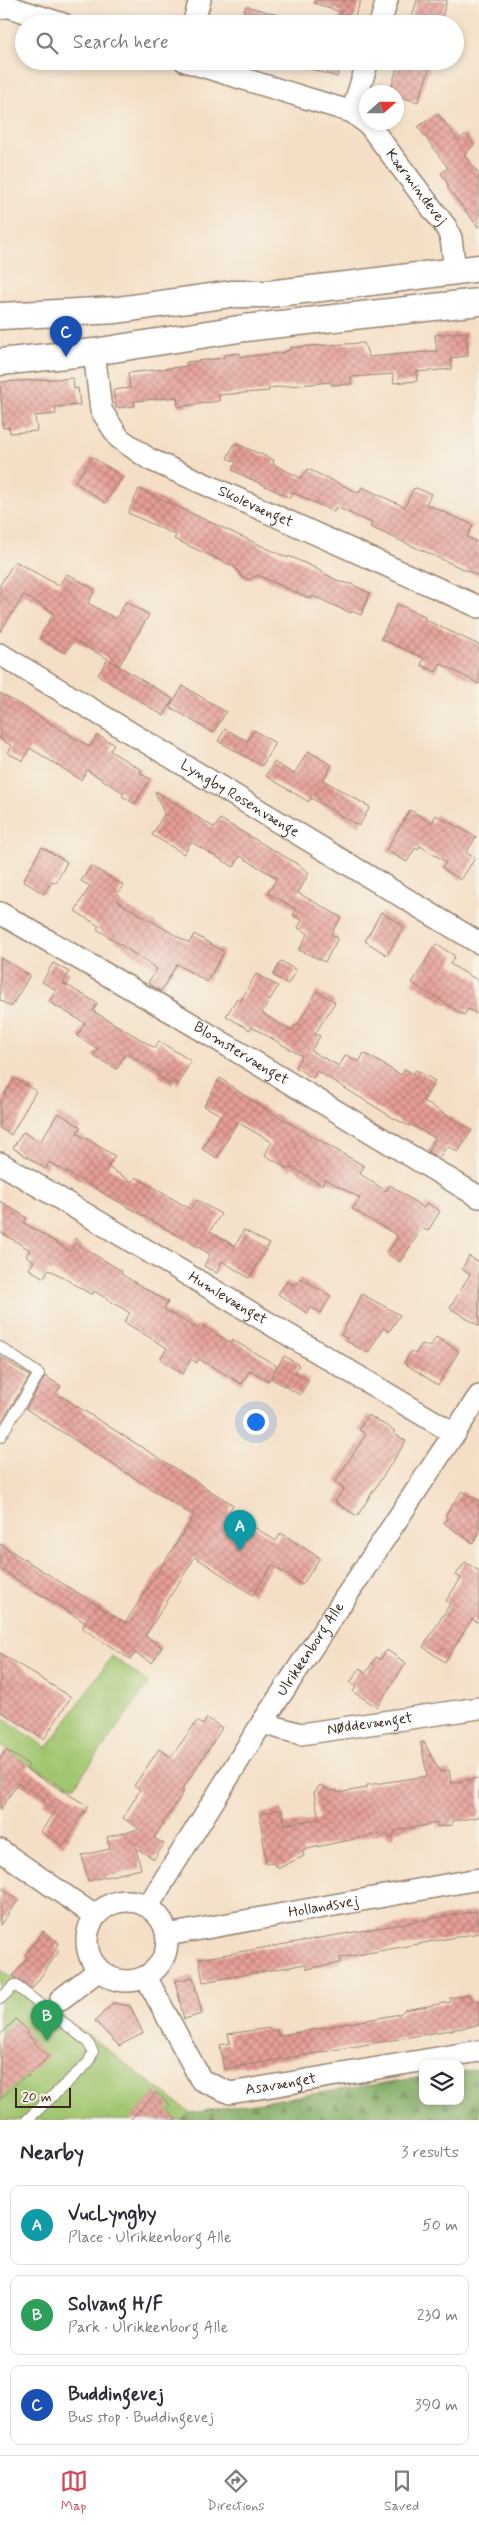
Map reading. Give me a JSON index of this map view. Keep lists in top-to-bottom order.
{
  "streets": {
    "street": [
      "Kærmindevej",
      "Skolevænget",
      "Lyngby Rosenvænge",
      "Blomstervænget",
      "Humlevænget",
      "Ulrikkenborg Alle",
      "Nøddevænget",
      "Hollandsvej",
      "Asavænget"
    ]
  },
  "crossings": [
    ["Humlevænget", "Ulrikkenborg Alle"],
    ["Ulrikkenborg Alle", "Nøddevænget"],
    ["Ulrikkenborg Alle", "Hollandsvej"],
    ["Ulrikkenborg Alle", "Asavænget"],
    ["Hollandsvej", "Asavænget"]
  ],
  "scale_bar": "20 m",
  "north": "right",
  "page": {
    "search": "Search here",
    "pins": ["C", "A", "B"],
    "scale": "20 m",
    "heading": ["Nearby", "3 results"],
    "list": [
      {
        "mark": "A",
        "name": "VucLyngby",
        "note": "Place · Ulrikkenborg Alle",
        "value": "50 m"
      },
      {
        "mark": "B",
        "name": "Solvang H/F",
        "note": "Park · Ulrikkenborg Alle",
        "value": "230 m"
      },
      {
        "mark": "C",
        "name": "Buddingevej",
        "note": "Bus stop · Buddingevej",
        "value": "390 m"
      }
    ],
    "nav": ["Map", "Directions", "Saved"]
  }
}
